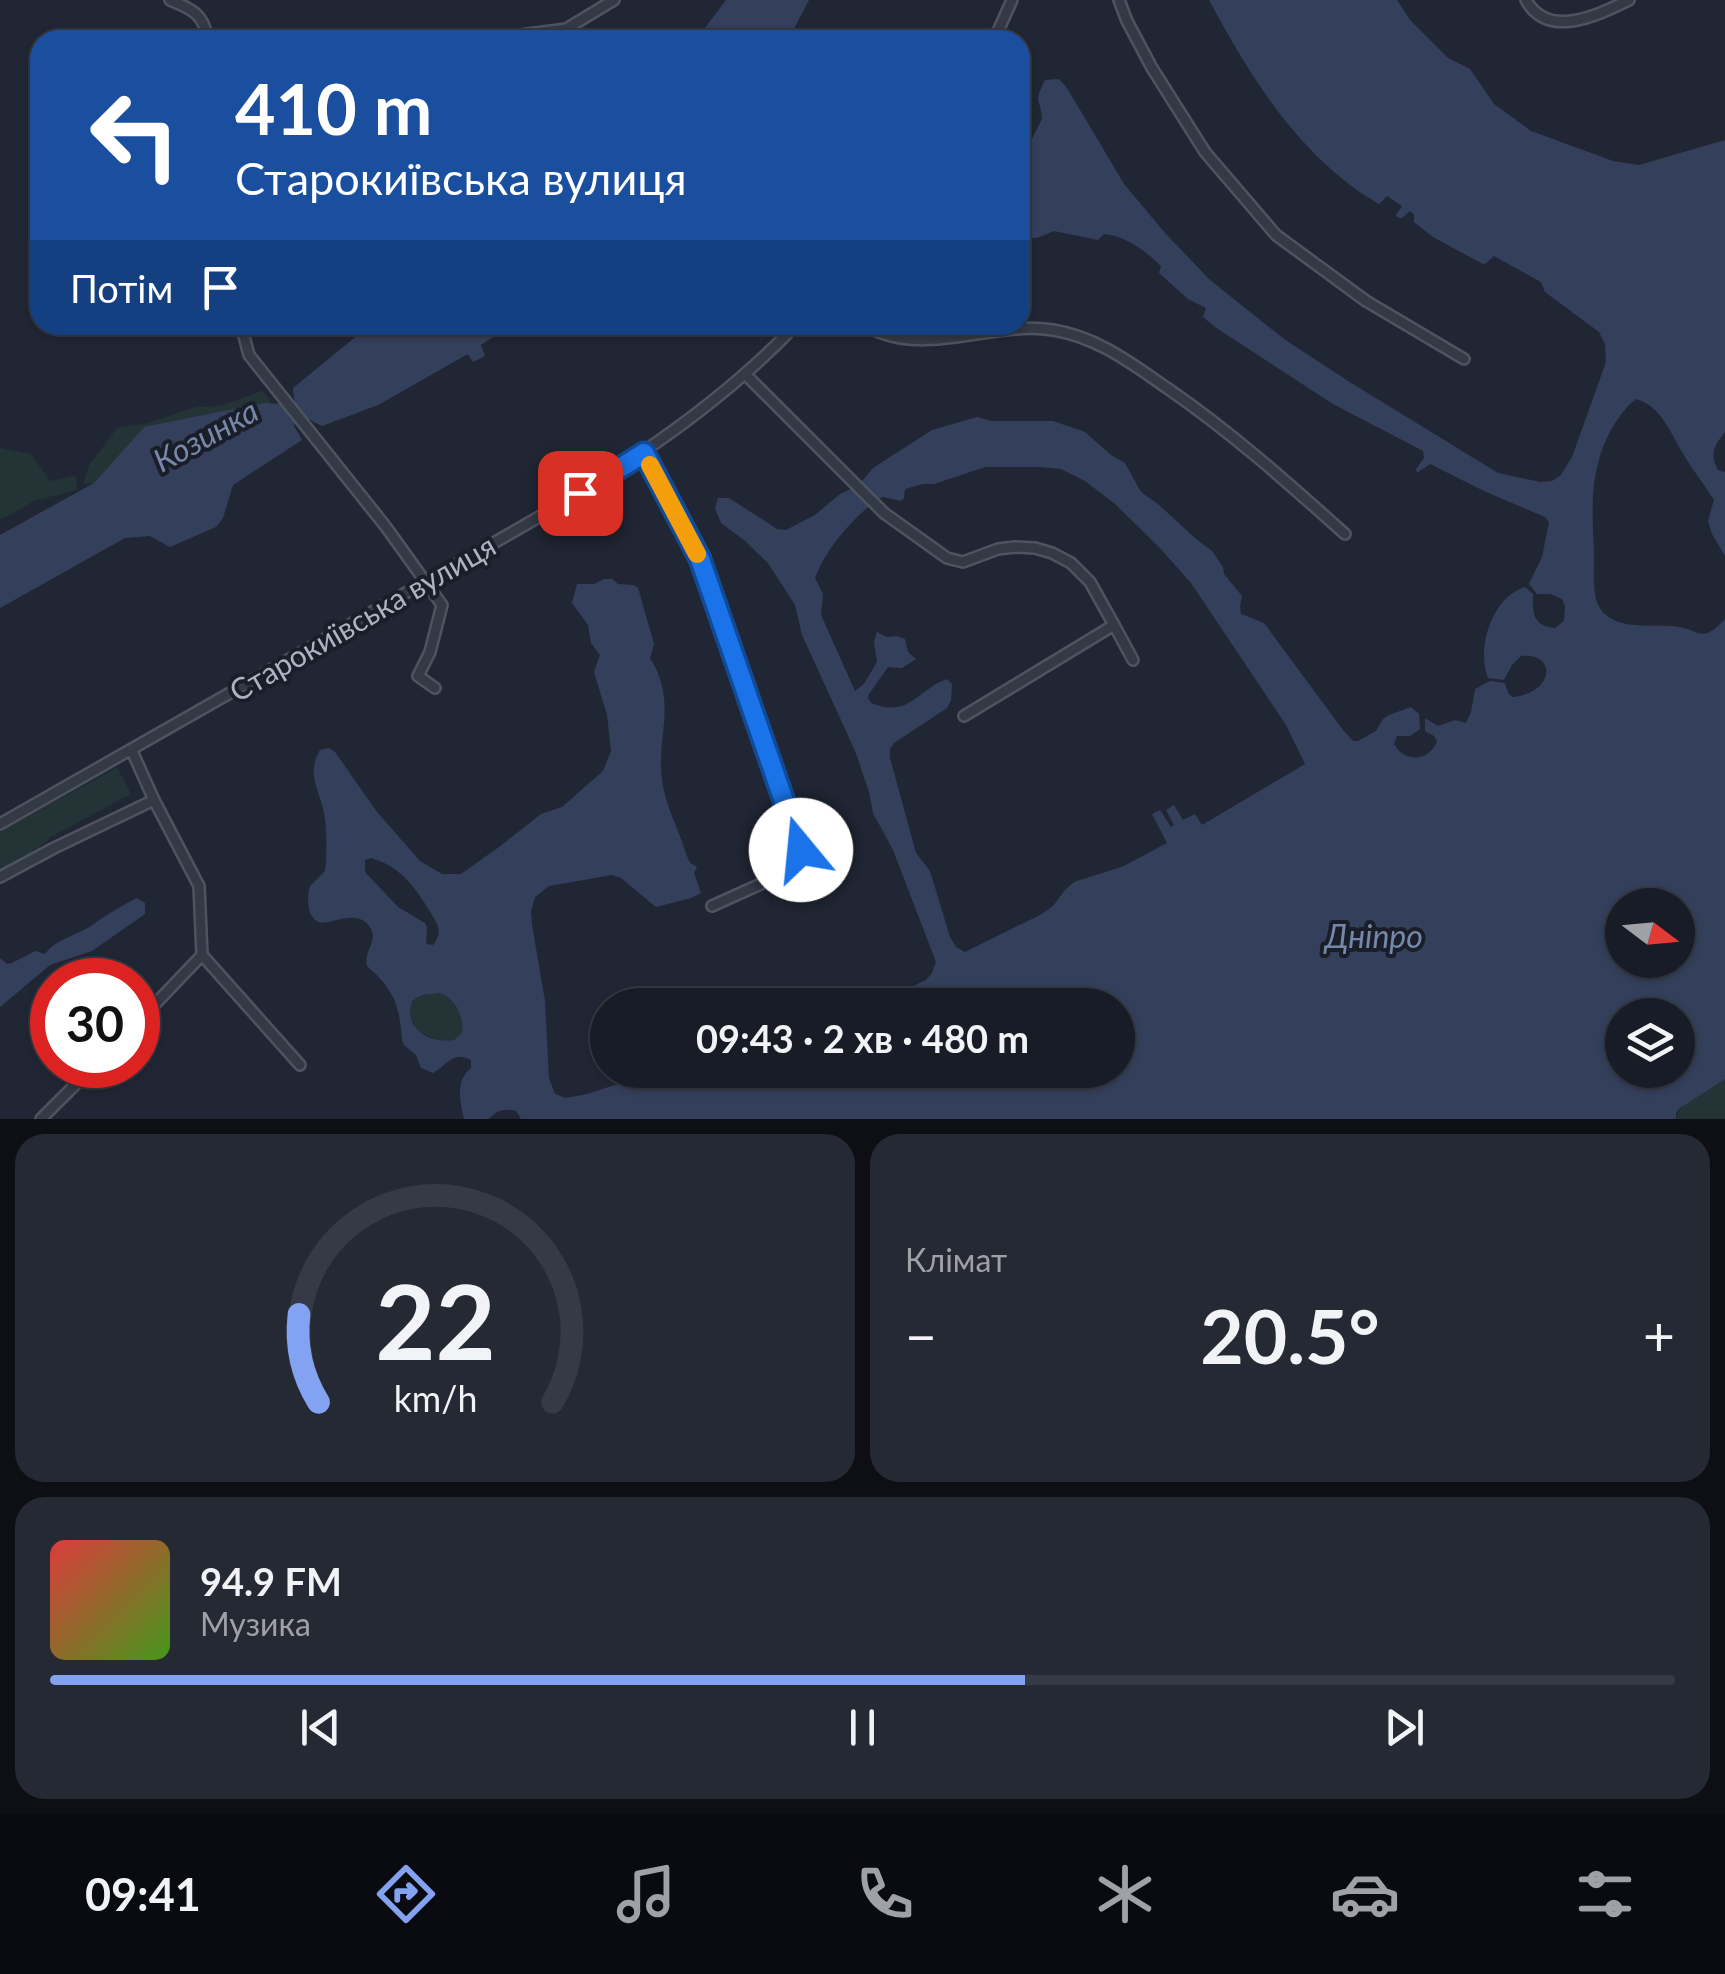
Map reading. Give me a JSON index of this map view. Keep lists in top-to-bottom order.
{
  "streets": {
    "street": ["Старокиївська вулиця"]
  },
  "water": ["Козинка", "Дніпро"],
  "north": "right",
  "page": {
    "turn": ["410 m", "Старокиївська вулиця"],
    "then": "Потім",
    "limit": "30",
    "trip": "09:43 · 2 хв · 480 m",
    "tile": "Клімат",
    "heat": ["−", "20.5°", "+"],
    "song": ["94.9 FM", "Музика"],
    "tabs": "09:41",
    "gauge": ["22", "km/h"]
  }
}
